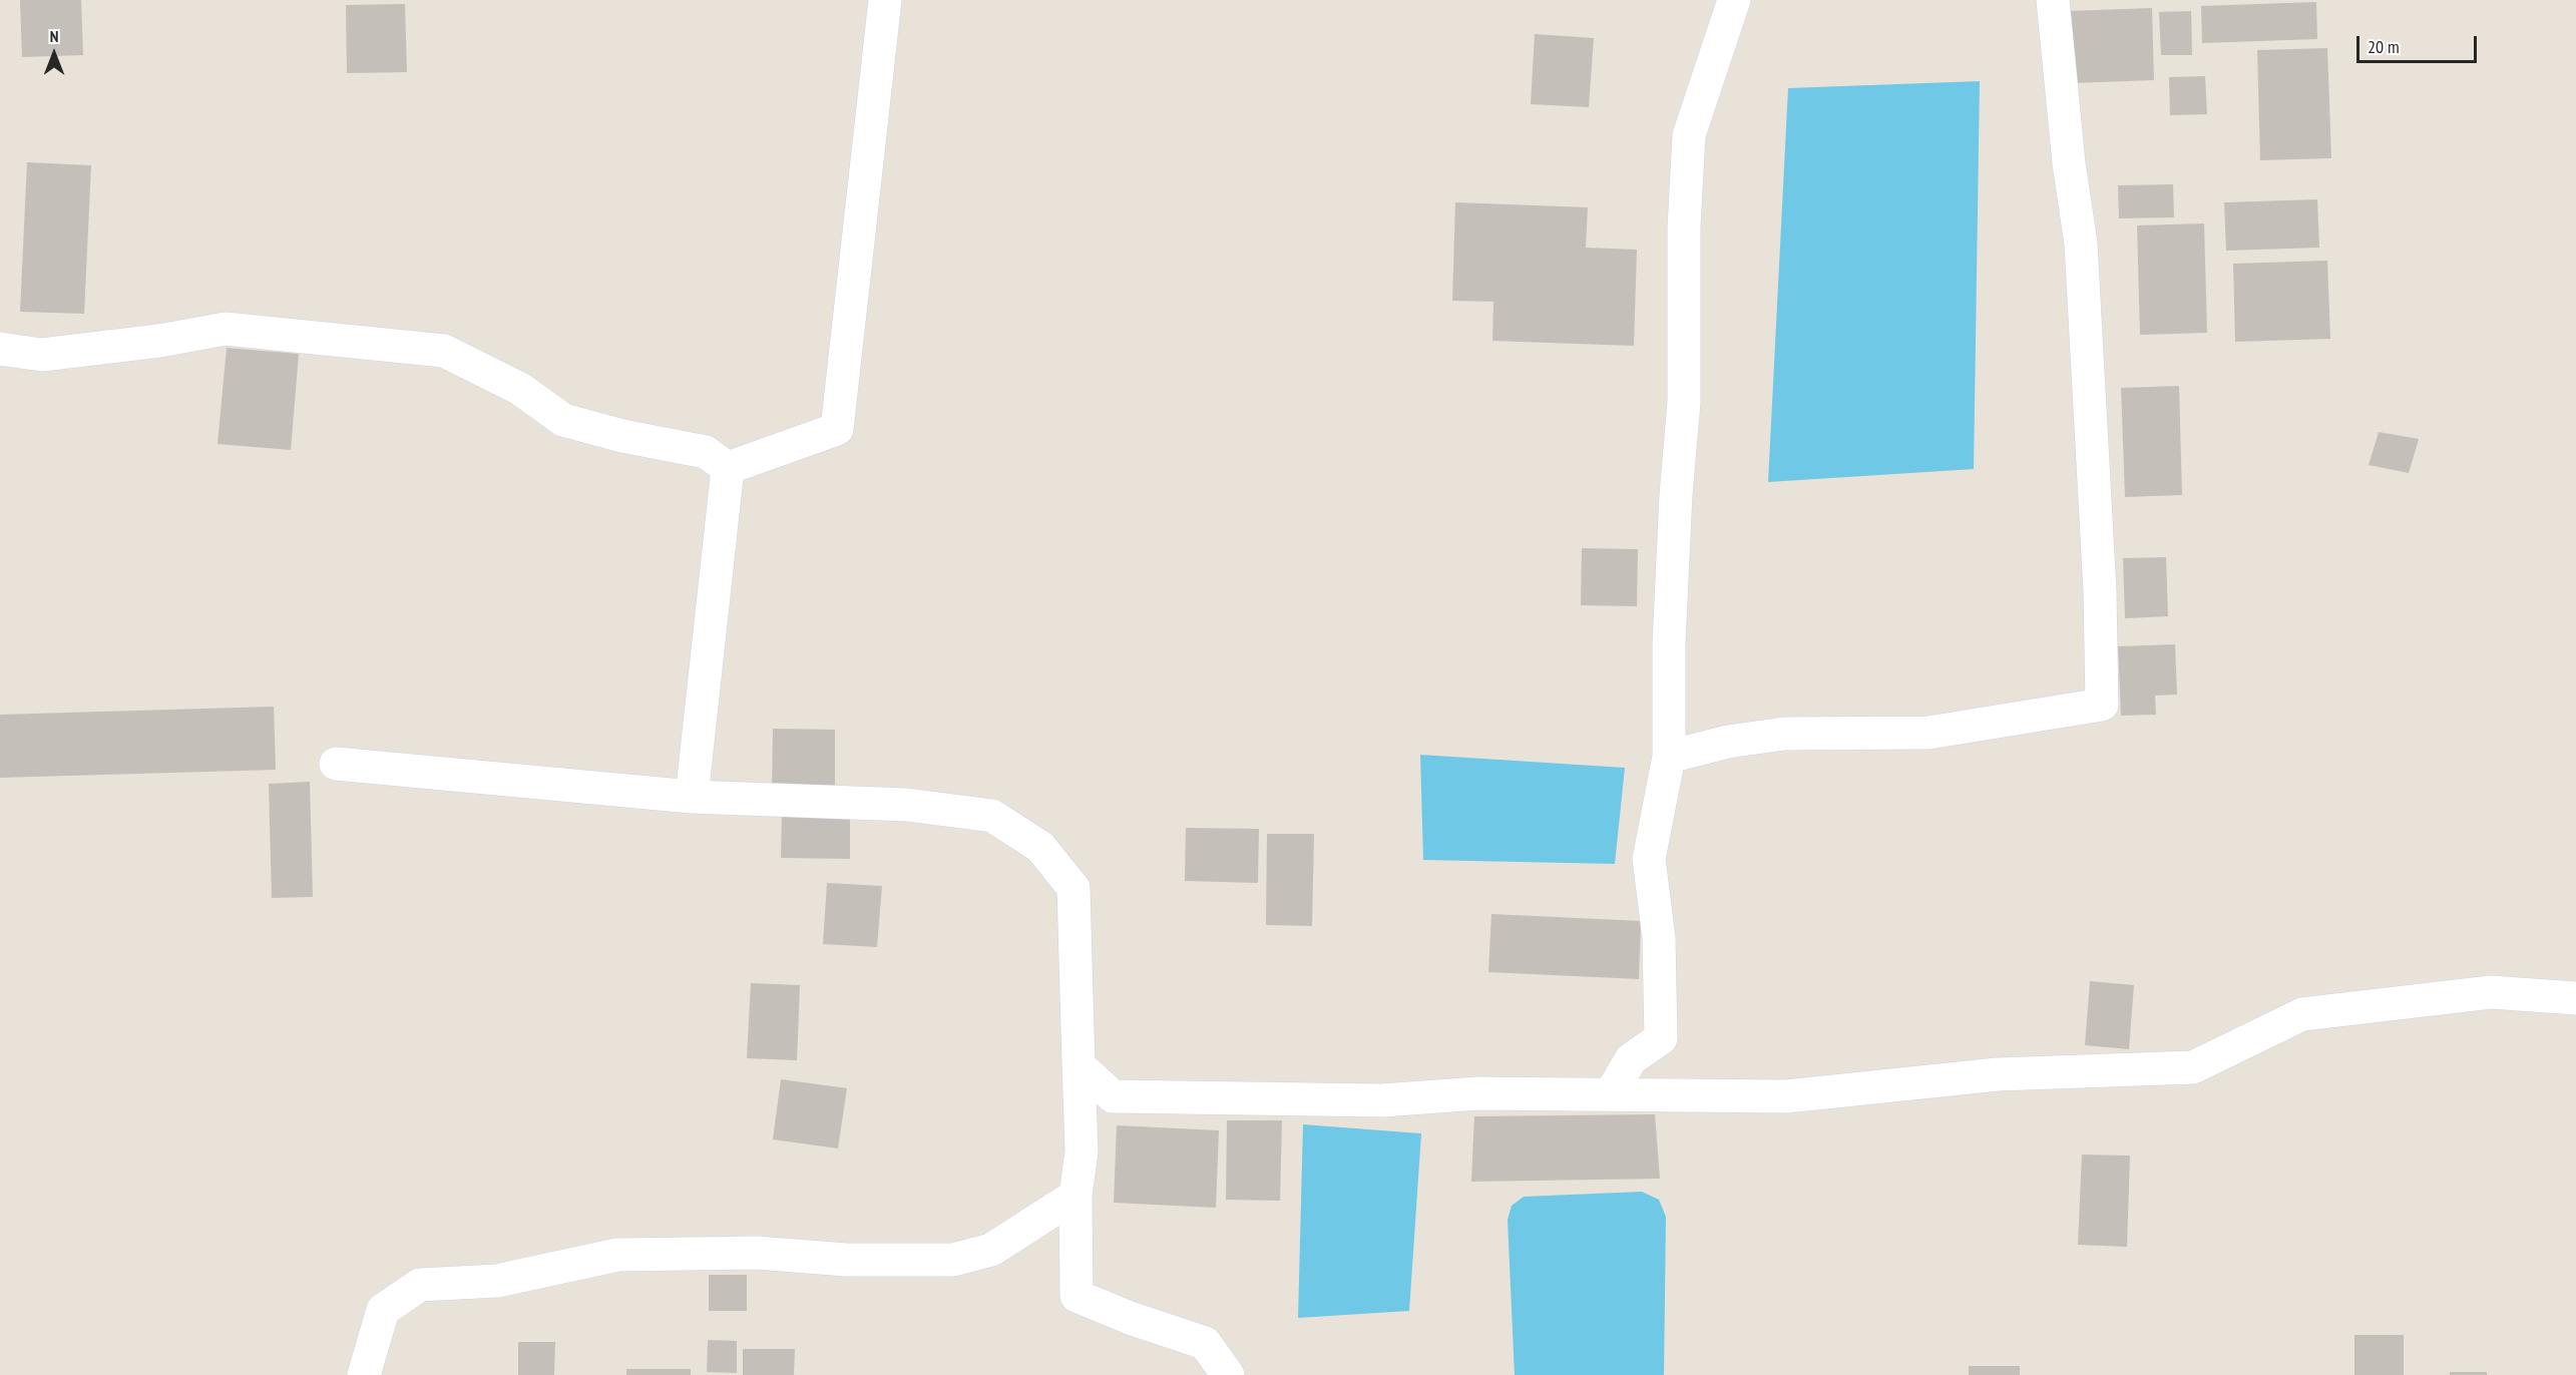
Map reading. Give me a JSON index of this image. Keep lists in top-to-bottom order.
{
  "scale_bar": "20 m",
  "north": "top"
}
